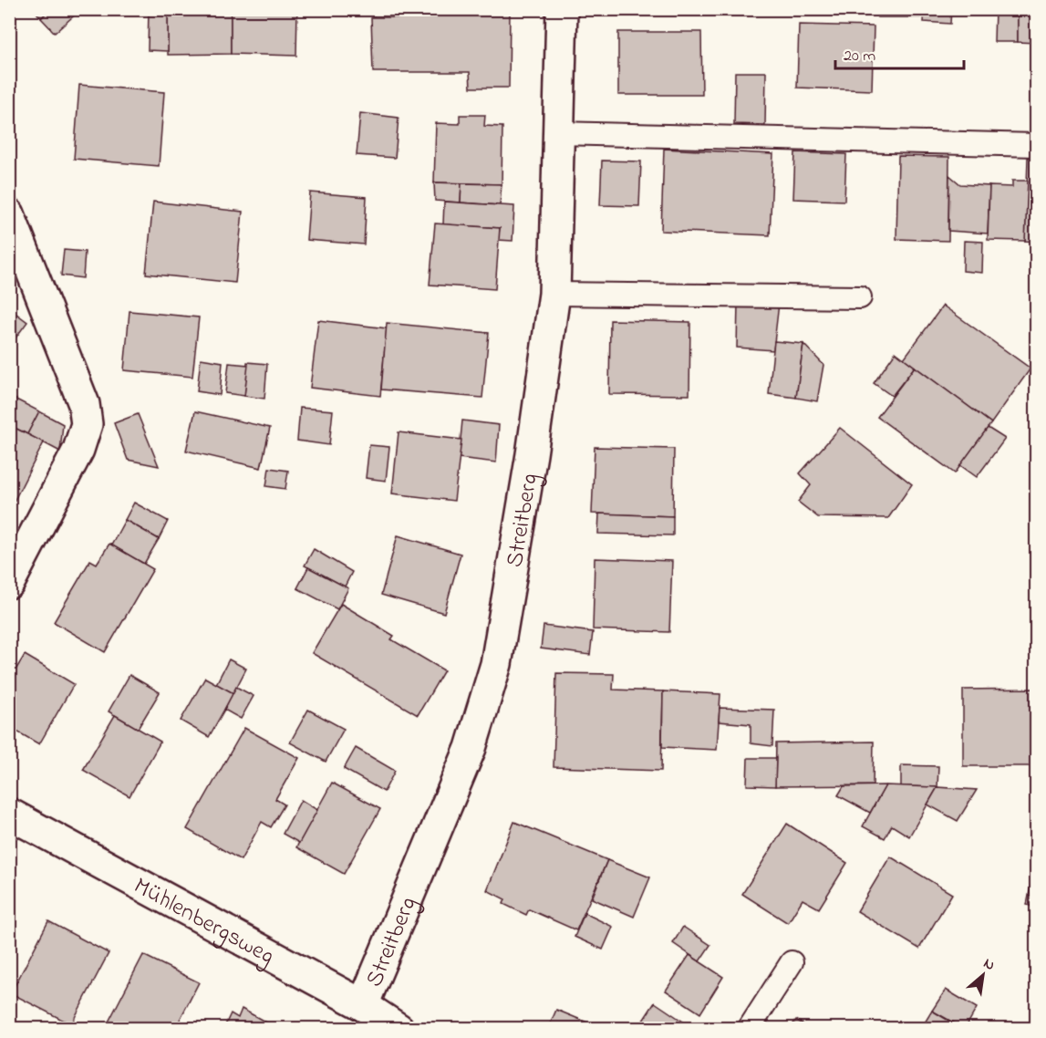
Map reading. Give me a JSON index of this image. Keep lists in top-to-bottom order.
{
  "streets": {
    "street": ["Streitberg", "Mühlenbergsweg"]
  },
  "crossings": [
    ["Streitberg", "Mühlenbergsweg"]
  ],
  "scale_bar": "20 m",
  "north": "top right"
}
